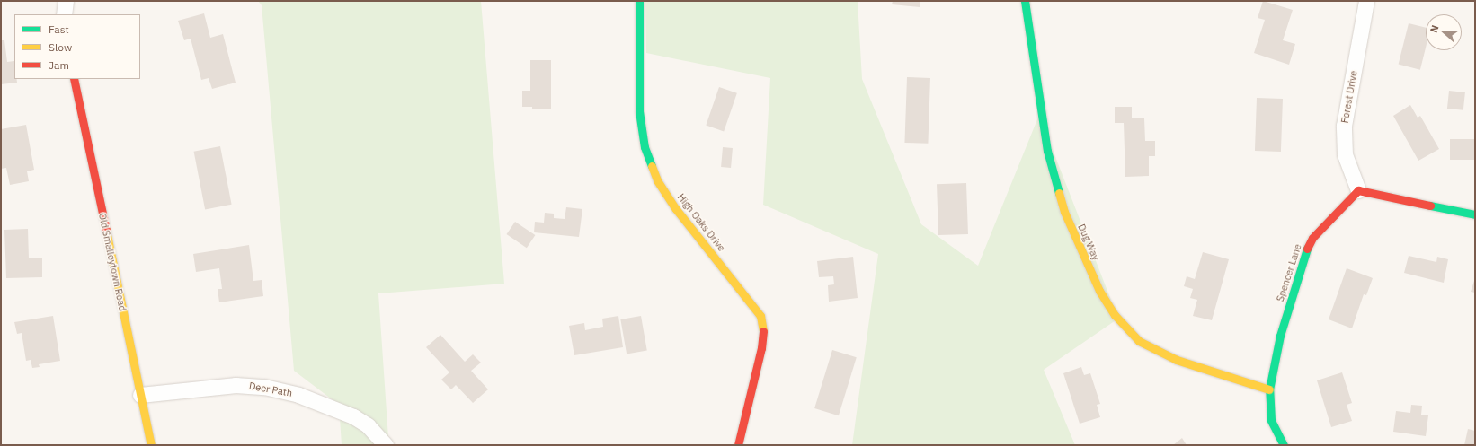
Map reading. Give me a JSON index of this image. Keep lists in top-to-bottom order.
{
  "streets": {
    "street": [
      "Forest Drive",
      "High Oaks Drive",
      "Dug Way",
      "Old Smalleytown Road",
      "Spencer Lane",
      "Deer Path"
    ]
  },
  "crossings": [
    ["Forest Drive", "Spencer Lane"],
    ["Dug Way", "Spencer Lane"],
    ["Old Smalleytown Road", "Deer Path"]
  ],
  "legend": ["Fast", "Slow", "Jam"],
  "north": "left"
}
